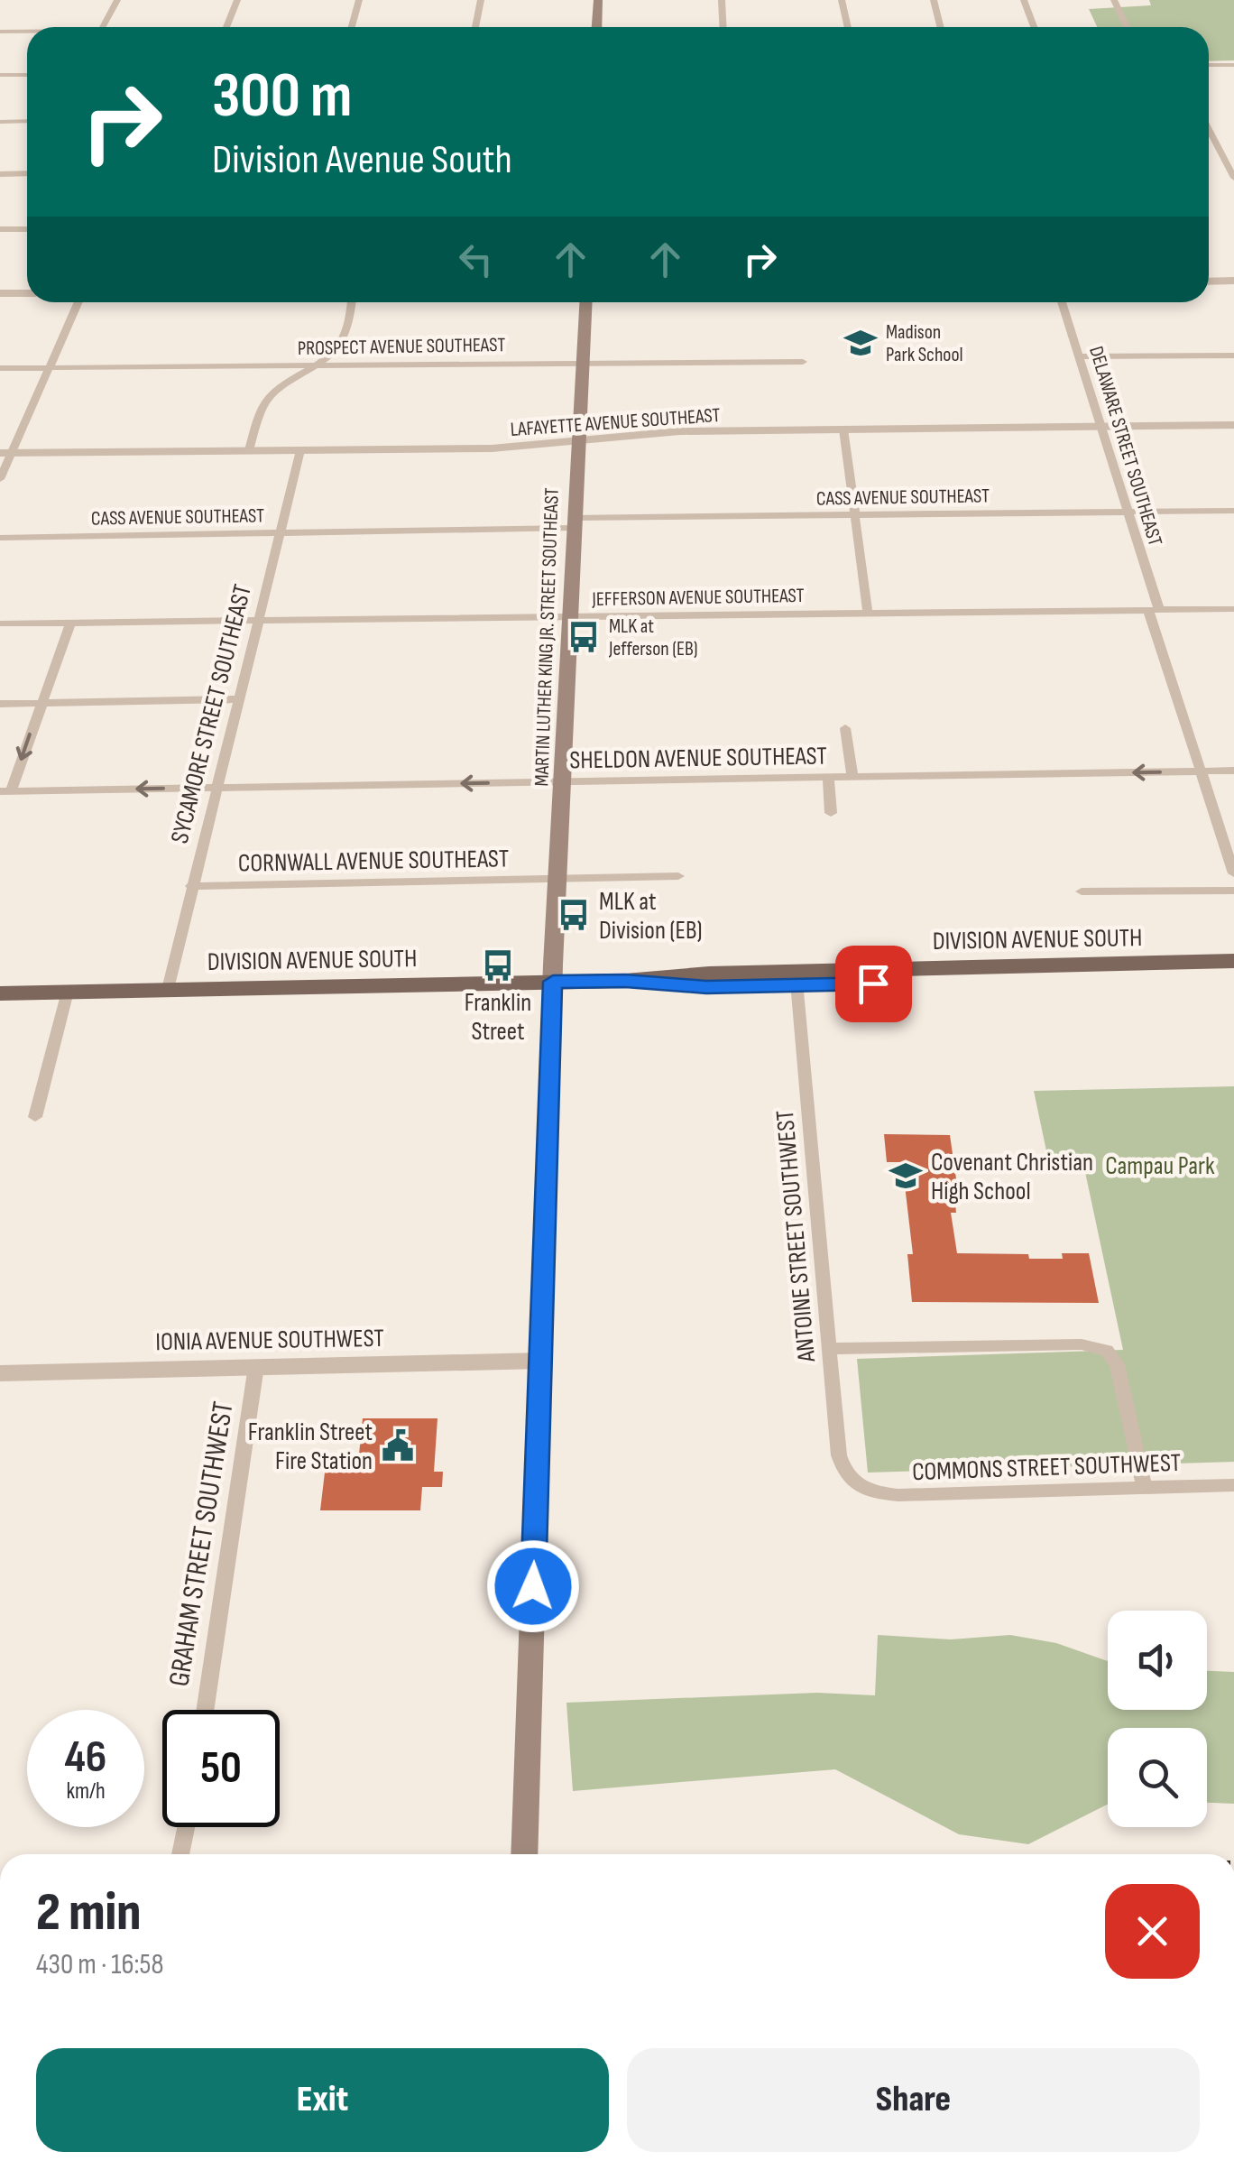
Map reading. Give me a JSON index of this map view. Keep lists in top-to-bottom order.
{
  "streets": {
    "main road": ["MARTIN LUTHER KING JR. STREET SOUTHEAST", "DIVISION AVENUE SOUTH"],
    "street": [
      "PROSPECT AVENUE SOUTHEAST",
      "LAFAYETTE AVENUE SOUTHEAST",
      "DELAWARE STREET SOUTHEAST",
      "CASS AVENUE SOUTHEAST",
      "JEFFERSON AVENUE SOUTHEAST",
      "SYCAMORE STREET SOUTHEAST",
      "SHELDON AVENUE SOUTHEAST",
      "CORNWALL AVENUE SOUTHEAST",
      "ANTOINE STREET SOUTHWEST",
      "IONIA AVENUE SOUTHWEST",
      "COMMONS STREET SOUTHWEST",
      "GRAHAM STREET SOUTHWEST"
    ]
  },
  "crossings": [
    ["PROSPECT AVENUE SOUTHEAST", "MARTIN LUTHER KING JR. STREET SOUTHEAST"],
    ["LAFAYETTE AVENUE SOUTHEAST", "DELAWARE STREET SOUTHEAST"],
    ["LAFAYETTE AVENUE SOUTHEAST", "MARTIN LUTHER KING JR. STREET SOUTHEAST"],
    ["LAFAYETTE AVENUE SOUTHEAST", "SYCAMORE STREET SOUTHEAST"],
    ["DELAWARE STREET SOUTHEAST", "CASS AVENUE SOUTHEAST"],
    ["DELAWARE STREET SOUTHEAST", "JEFFERSON AVENUE SOUTHEAST"],
    ["DELAWARE STREET SOUTHEAST", "SHELDON AVENUE SOUTHEAST"],
    ["CASS AVENUE SOUTHEAST", "MARTIN LUTHER KING JR. STREET SOUTHEAST"],
    ["CASS AVENUE SOUTHEAST", "SYCAMORE STREET SOUTHEAST"],
    ["JEFFERSON AVENUE SOUTHEAST", "MARTIN LUTHER KING JR. STREET SOUTHEAST"],
    ["JEFFERSON AVENUE SOUTHEAST", "SYCAMORE STREET SOUTHEAST"],
    ["MARTIN LUTHER KING JR. STREET SOUTHEAST", "SHELDON AVENUE SOUTHEAST"],
    ["MARTIN LUTHER KING JR. STREET SOUTHEAST", "CORNWALL AVENUE SOUTHEAST"],
    ["MARTIN LUTHER KING JR. STREET SOUTHEAST", "DIVISION AVENUE SOUTH"],
    ["MARTIN LUTHER KING JR. STREET SOUTHEAST", "IONIA AVENUE SOUTHWEST"],
    ["SYCAMORE STREET SOUTHEAST", "SHELDON AVENUE SOUTHEAST"],
    ["SYCAMORE STREET SOUTHEAST", "CORNWALL AVENUE SOUTHEAST"],
    ["SYCAMORE STREET SOUTHEAST", "DIVISION AVENUE SOUTH"],
    ["DIVISION AVENUE SOUTH", "ANTOINE STREET SOUTHWEST"],
    ["ANTOINE STREET SOUTHWEST", "COMMONS STREET SOUTHWEST"],
    ["IONIA AVENUE SOUTHWEST", "GRAHAM STREET SOUTHWEST"]
  ],
  "parks": ["Campau Park"],
  "places": {
    "school or university": ["Madison Park School", "Covenant Christian High School"],
    "bus stop": ["MLK at Jefferson (EB)", "MLK at Division (EB)", "Franklin Street"],
    "public building": ["Franklin Street Fire Station"]
  },
  "page": {
    "turn": ["300 m", "Division Avenue South"],
    "speed": "46 km/h",
    "limit": "50",
    "heading": ["2 min", "430 m · 16:58"],
    "buttons": ["Exit", "Share"]
  }
}
